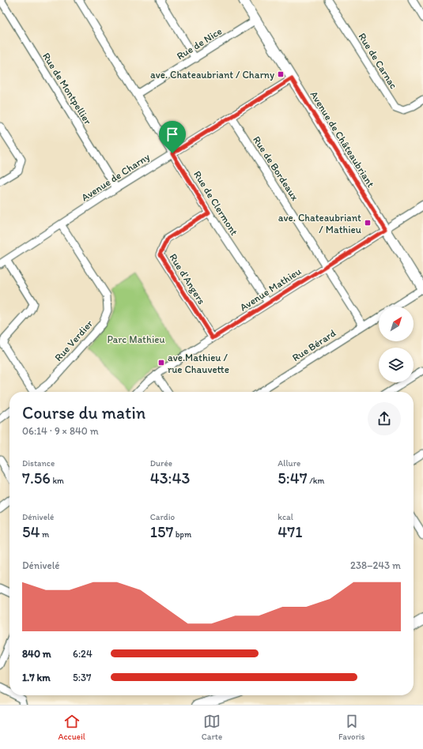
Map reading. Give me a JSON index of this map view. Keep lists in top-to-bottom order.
{
  "streets": {
    "street": [
      "Rue de Nice",
      "Rue de Carnac",
      "Rue de Montpellier",
      "Avenue de Châteaubriant",
      "Rue de Bordeaux",
      "Avenue de Charny",
      "Rue de Clermont",
      "Rue d'Angers",
      "Avenue Mathieu",
      "Rue Verdier",
      "Rue Bérard"
    ]
  },
  "crossings": [
    ["Rue de Nice", "Avenue de Châteaubriant"],
    ["Rue de Nice", "Rue de Clermont"],
    ["Rue de Montpellier", "Avenue de Charny"],
    ["Avenue de Châteaubriant", "Avenue de Charny"],
    ["Avenue de Châteaubriant", "Avenue Mathieu"],
    ["Avenue de Châteaubriant", "Rue Bérard"],
    ["Rue de Bordeaux", "Avenue de Charny"],
    ["Rue de Bordeaux", "Avenue Mathieu"],
    ["Rue de Bordeaux", "Rue Bérard"],
    ["Avenue de Charny", "Rue de Clermont"],
    ["Avenue de Charny", "Rue Verdier"],
    ["Rue de Clermont", "Rue d'Angers"],
    ["Rue de Clermont", "Avenue Mathieu"],
    ["Rue d'Angers", "Avenue Mathieu"]
  ],
  "parks": ["Parc Mathieu"],
  "places": {
    "transit": ["ave. Chateaubriant / Charny", "ave. Chateaubriant / Mathieu", "ave.Mathieu / rue Chauvette"]
  },
  "north": "top right",
  "page": {
    "heading": ["Course du matin", "06:14 · 9 × 840 m"],
    "stats": [
      ["Distance", "7.56 km"],
      ["Durée", "43:43"],
      ["Allure", "5:47 /km"],
      ["Dénivelé", "54 m"],
      ["Cardio", "157 bpm"],
      ["kcal", "471"]
    ],
    "chart": ["Dénivelé", "238–243 m"],
    "list": [
      {
        "name": "840 m",
        "note": "6:24"
      },
      {
        "name": "1.7 km",
        "note": "5:37"
      }
    ],
    "tabs": ["Accueil", "Carte", "Favoris"]
  }
}
